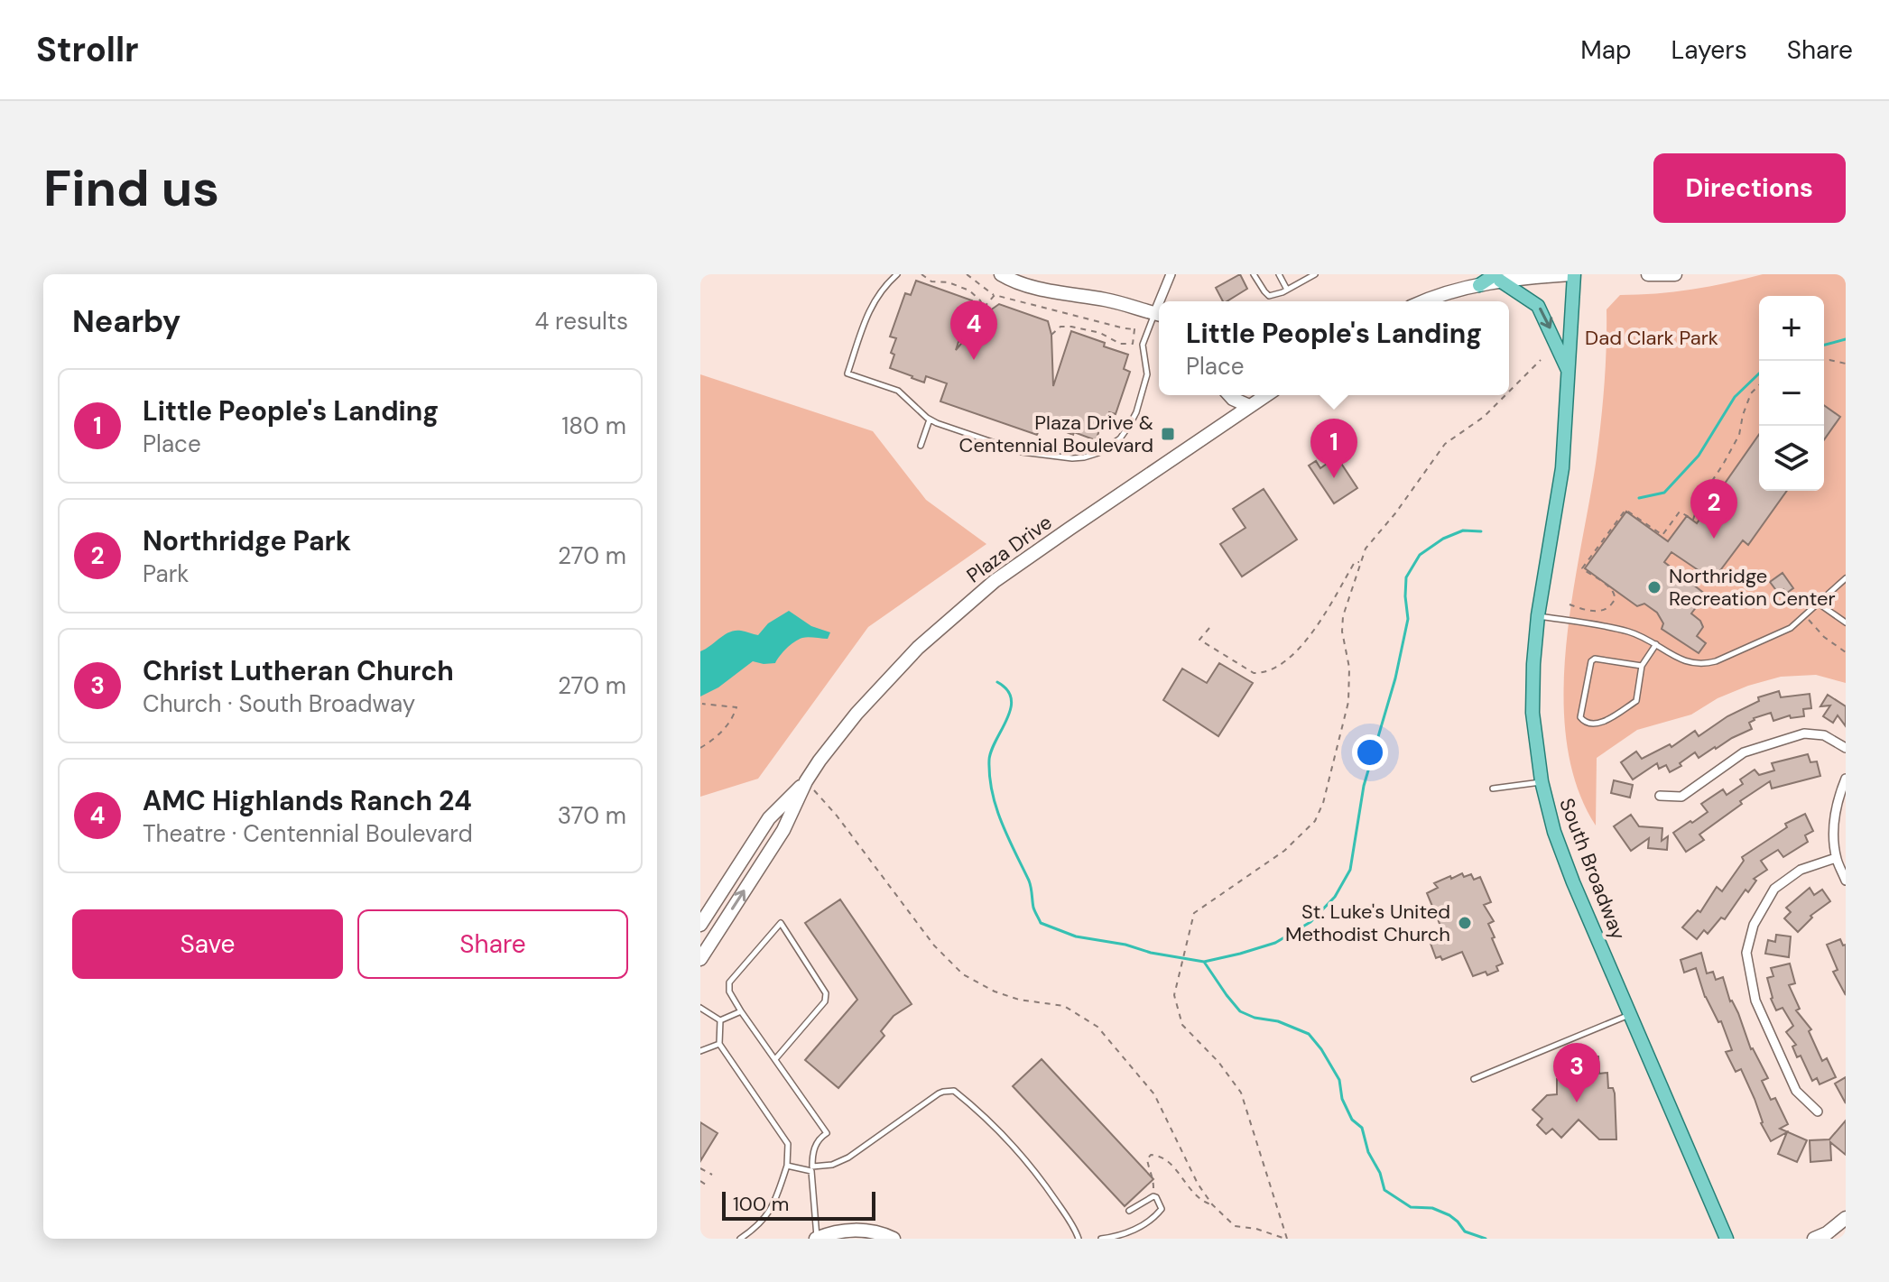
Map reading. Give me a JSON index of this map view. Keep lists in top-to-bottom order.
{
  "streets": {
    "main road": ["South Broadway"],
    "street": ["Plaza Drive"]
  },
  "parks": ["Dad Clark Park"],
  "places": {
    "transit": ["Plaza Drive & Centennial Boulevard"],
    "other": ["Northridge Recreation Center", "St. Luke's United Methodist Church"]
  },
  "scale_bar": "100 m",
  "page": {
    "header": "Strollr",
    "nav": ["Map", "Layers", "Share"],
    "buttons": [
      "Directions",
      ["Save", "Share"]
    ],
    "title": "Find us",
    "heading": ["Nearby", "4 results"],
    "map_buttons": ["+", "−"],
    "pins": [
      "4",
      "1",
      "2",
      "3"
    ],
    "popup": ["Little People's Landing", "Place"],
    "list": [
      {
        "mark": "1",
        "name": "Little People's Landing",
        "note": "Place",
        "value": "180 m"
      },
      {
        "mark": "2",
        "name": "Northridge Park",
        "note": "Park",
        "value": "270 m"
      },
      {
        "mark": "3",
        "name": "Christ Lutheran Church",
        "note": "Church · South Broadway",
        "value": "270 m"
      },
      {
        "mark": "4",
        "name": "AMC Highlands Ranch 24",
        "note": "Theatre · Centennial Boulevard",
        "value": "370 m"
      }
    ],
    "scale": "100 m"
  }
}
